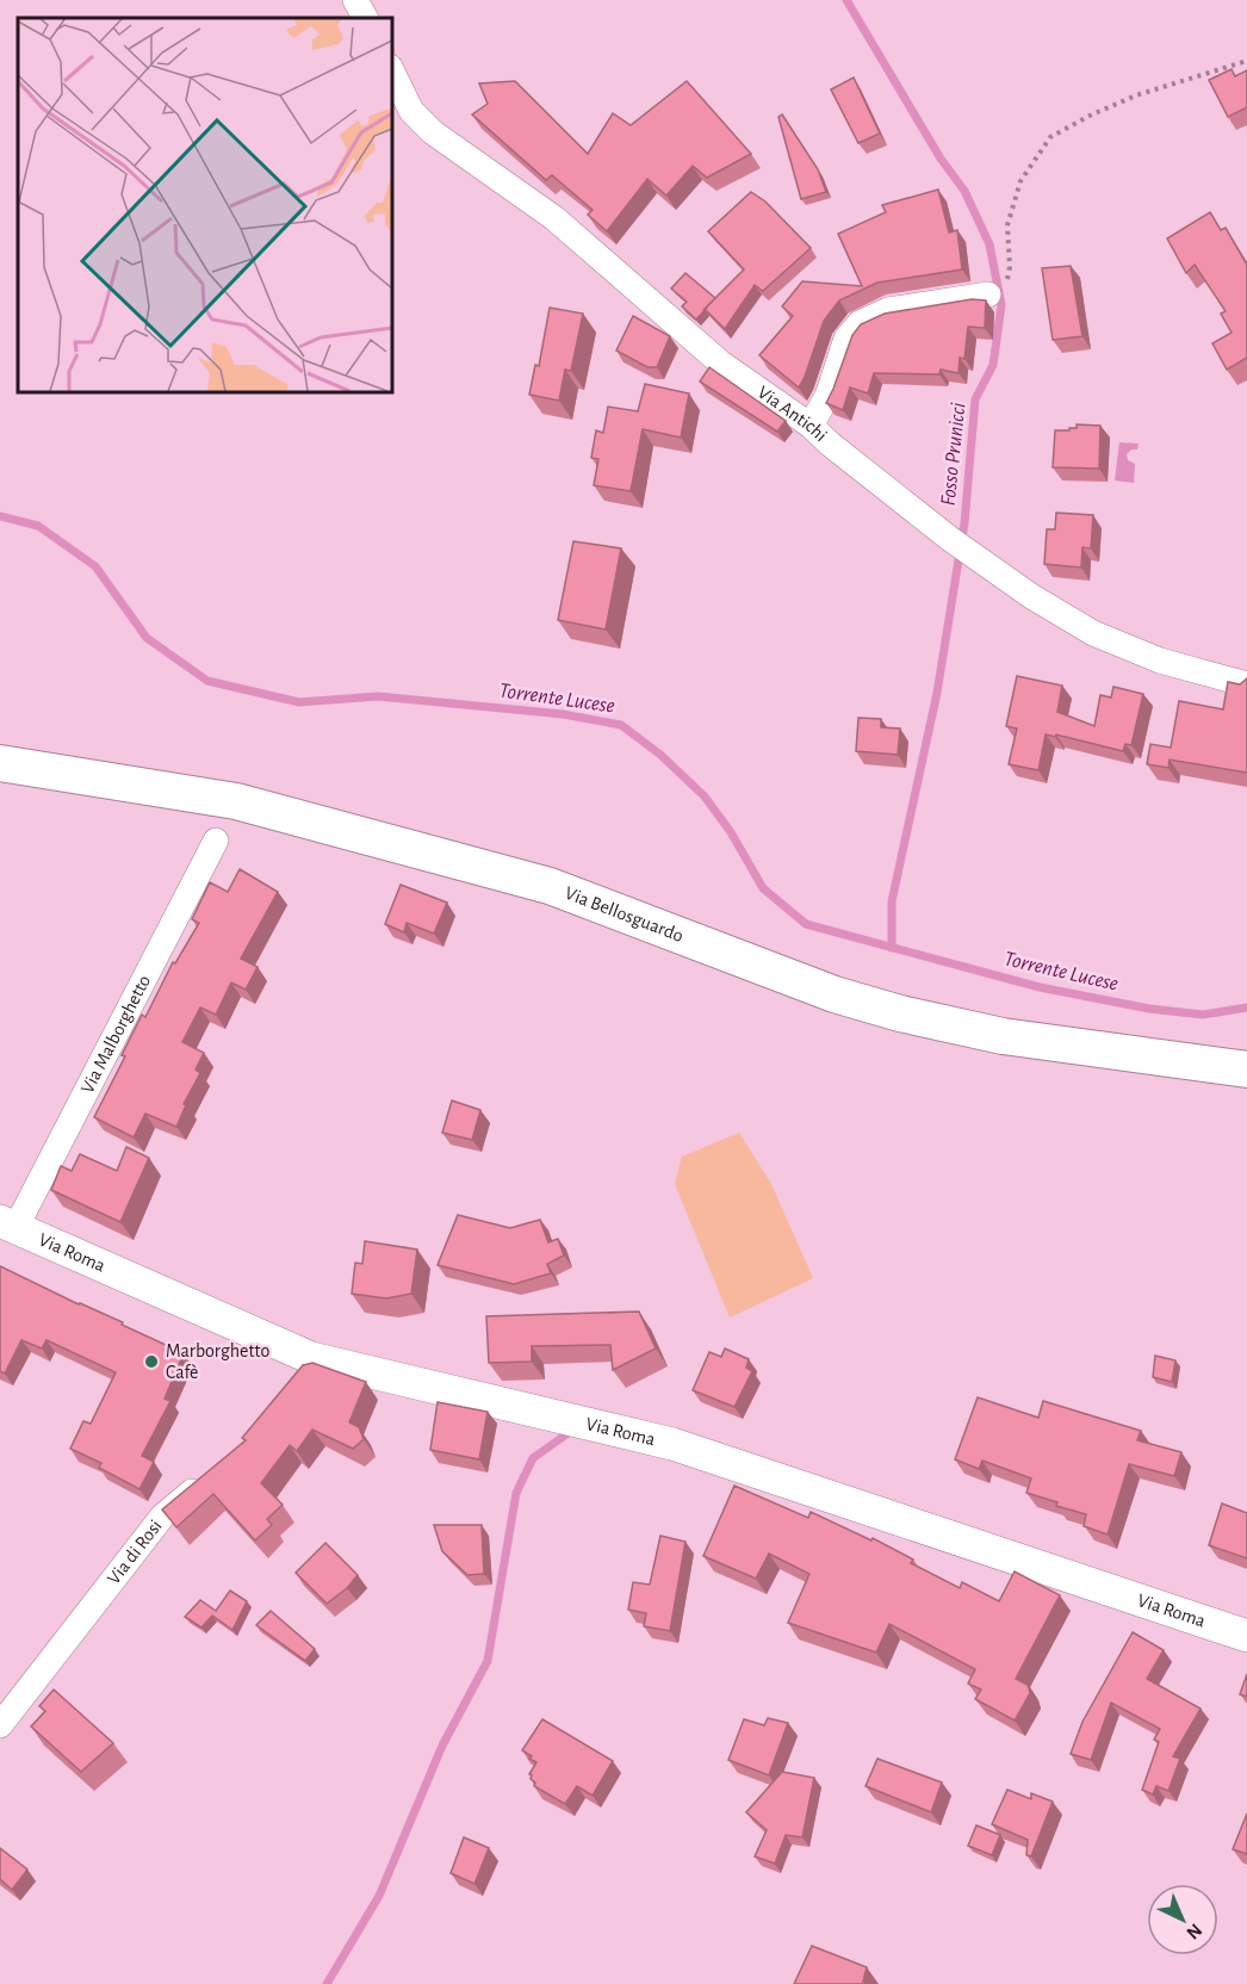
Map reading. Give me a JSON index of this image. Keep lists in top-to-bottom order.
{
  "streets": {
    "main road": ["Via Bellosguardo"],
    "street": [
      "Via Antichi",
      "Via Malborghetto",
      "Via Roma",
      "Via di Rosi"
    ]
  },
  "crossings": [
    ["Via Malborghetto", "Via Roma"]
  ],
  "water": ["Fosso Prunicci", "Torrente Lucese"],
  "places": ["Marborghetto Cafè"],
  "north": "bottom right"
}
